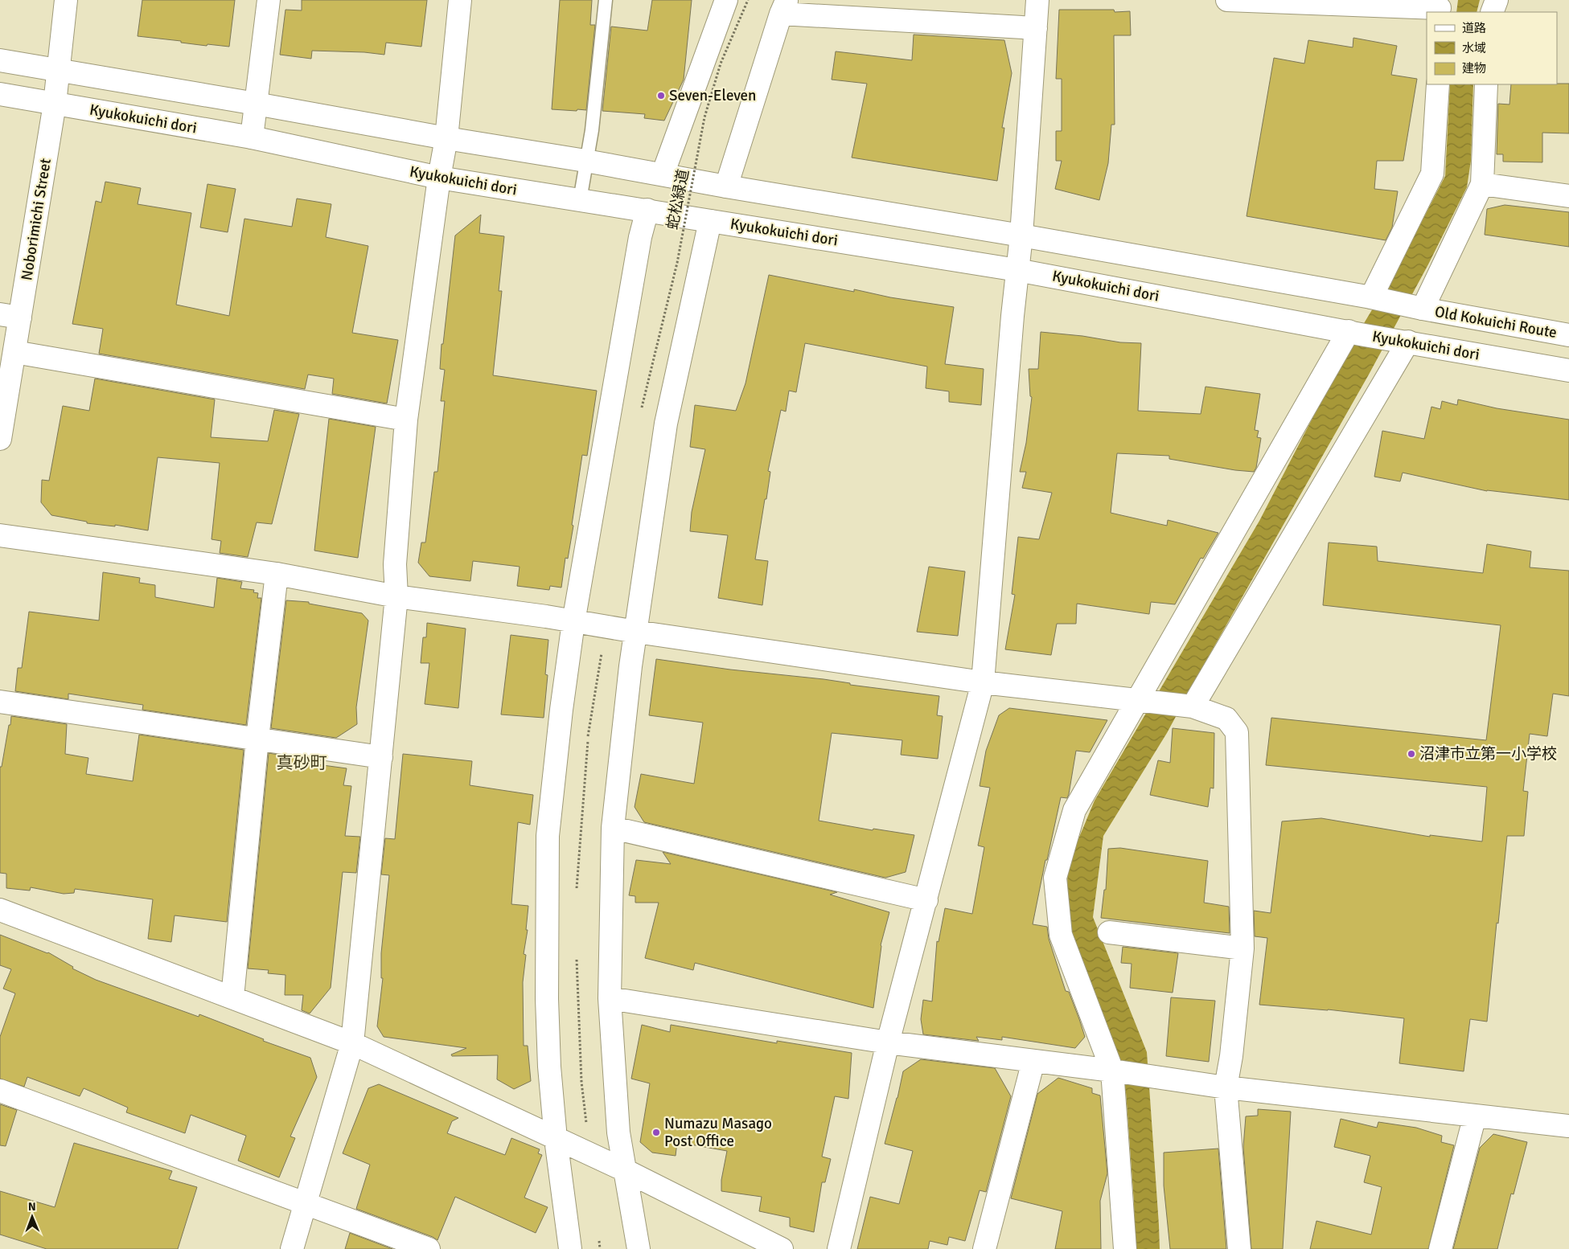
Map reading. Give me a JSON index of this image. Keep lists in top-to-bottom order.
{
  "streets": {
    "street": ["Kyukokuichi dori", "Noborimichi Street", "Old Kokuichi Route"],
    "path": ["蛇松緑道"]
  },
  "crossings": [
    ["Kyukokuichi dori", "Noborimichi Street"]
  ],
  "districts": ["真砂町"],
  "places": ["Seven-Eleven", "沼津市立第一小学校", "Numazu Masago Post Office"],
  "legend": ["道路", "水域", "建物"],
  "north": "top"
}
